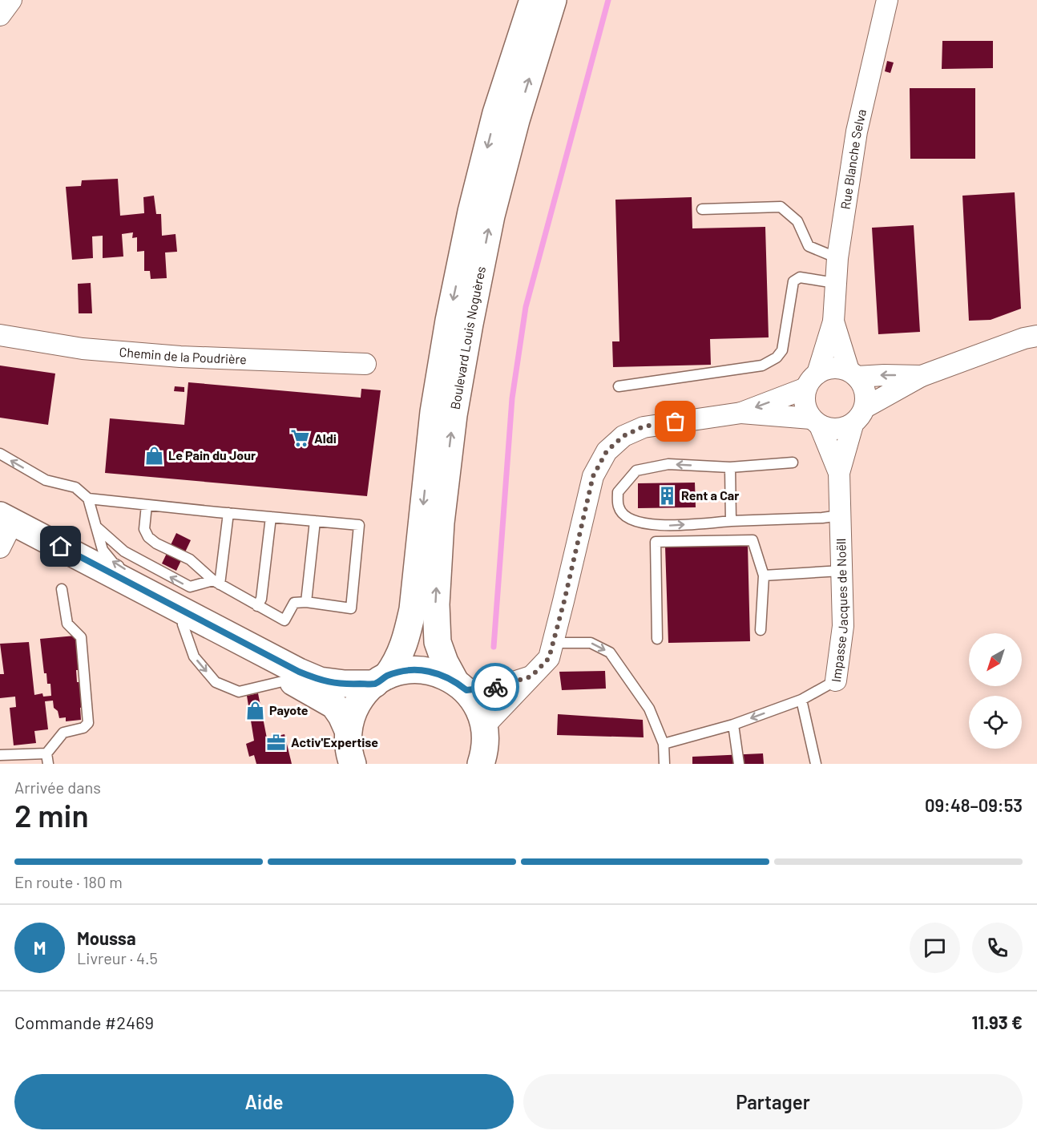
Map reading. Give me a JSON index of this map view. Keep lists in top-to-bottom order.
{
  "streets": {
    "main road": ["Boulevard Louis Noguères"],
    "street": ["Rue Blanche Selva", "Chemin de la Poudrière", "Impasse Jacques de Noëll"]
  },
  "crossings": [
    ["Rue Blanche Selva", "Impasse Jacques de Noëll"]
  ],
  "places": {
    "supermarket": ["Aldi"],
    "shop": ["Le Pain du Jour", "Payote"],
    "building": ["Rent a Car"],
    "office": ["Activ'Expertise"]
  },
  "north": "bottom left",
  "page": {
    "heading": ["2 min", "Arrivée dans", "09:48–09:53"],
    "panel": [
      "Moussa",
      "Livreur · 4.5",
      "Commande #2469",
      "11.93 €"
    ],
    "bar": "En route · 180 m",
    "round": "M",
    "buttons": ["Aide", "Partager"]
  }
}
